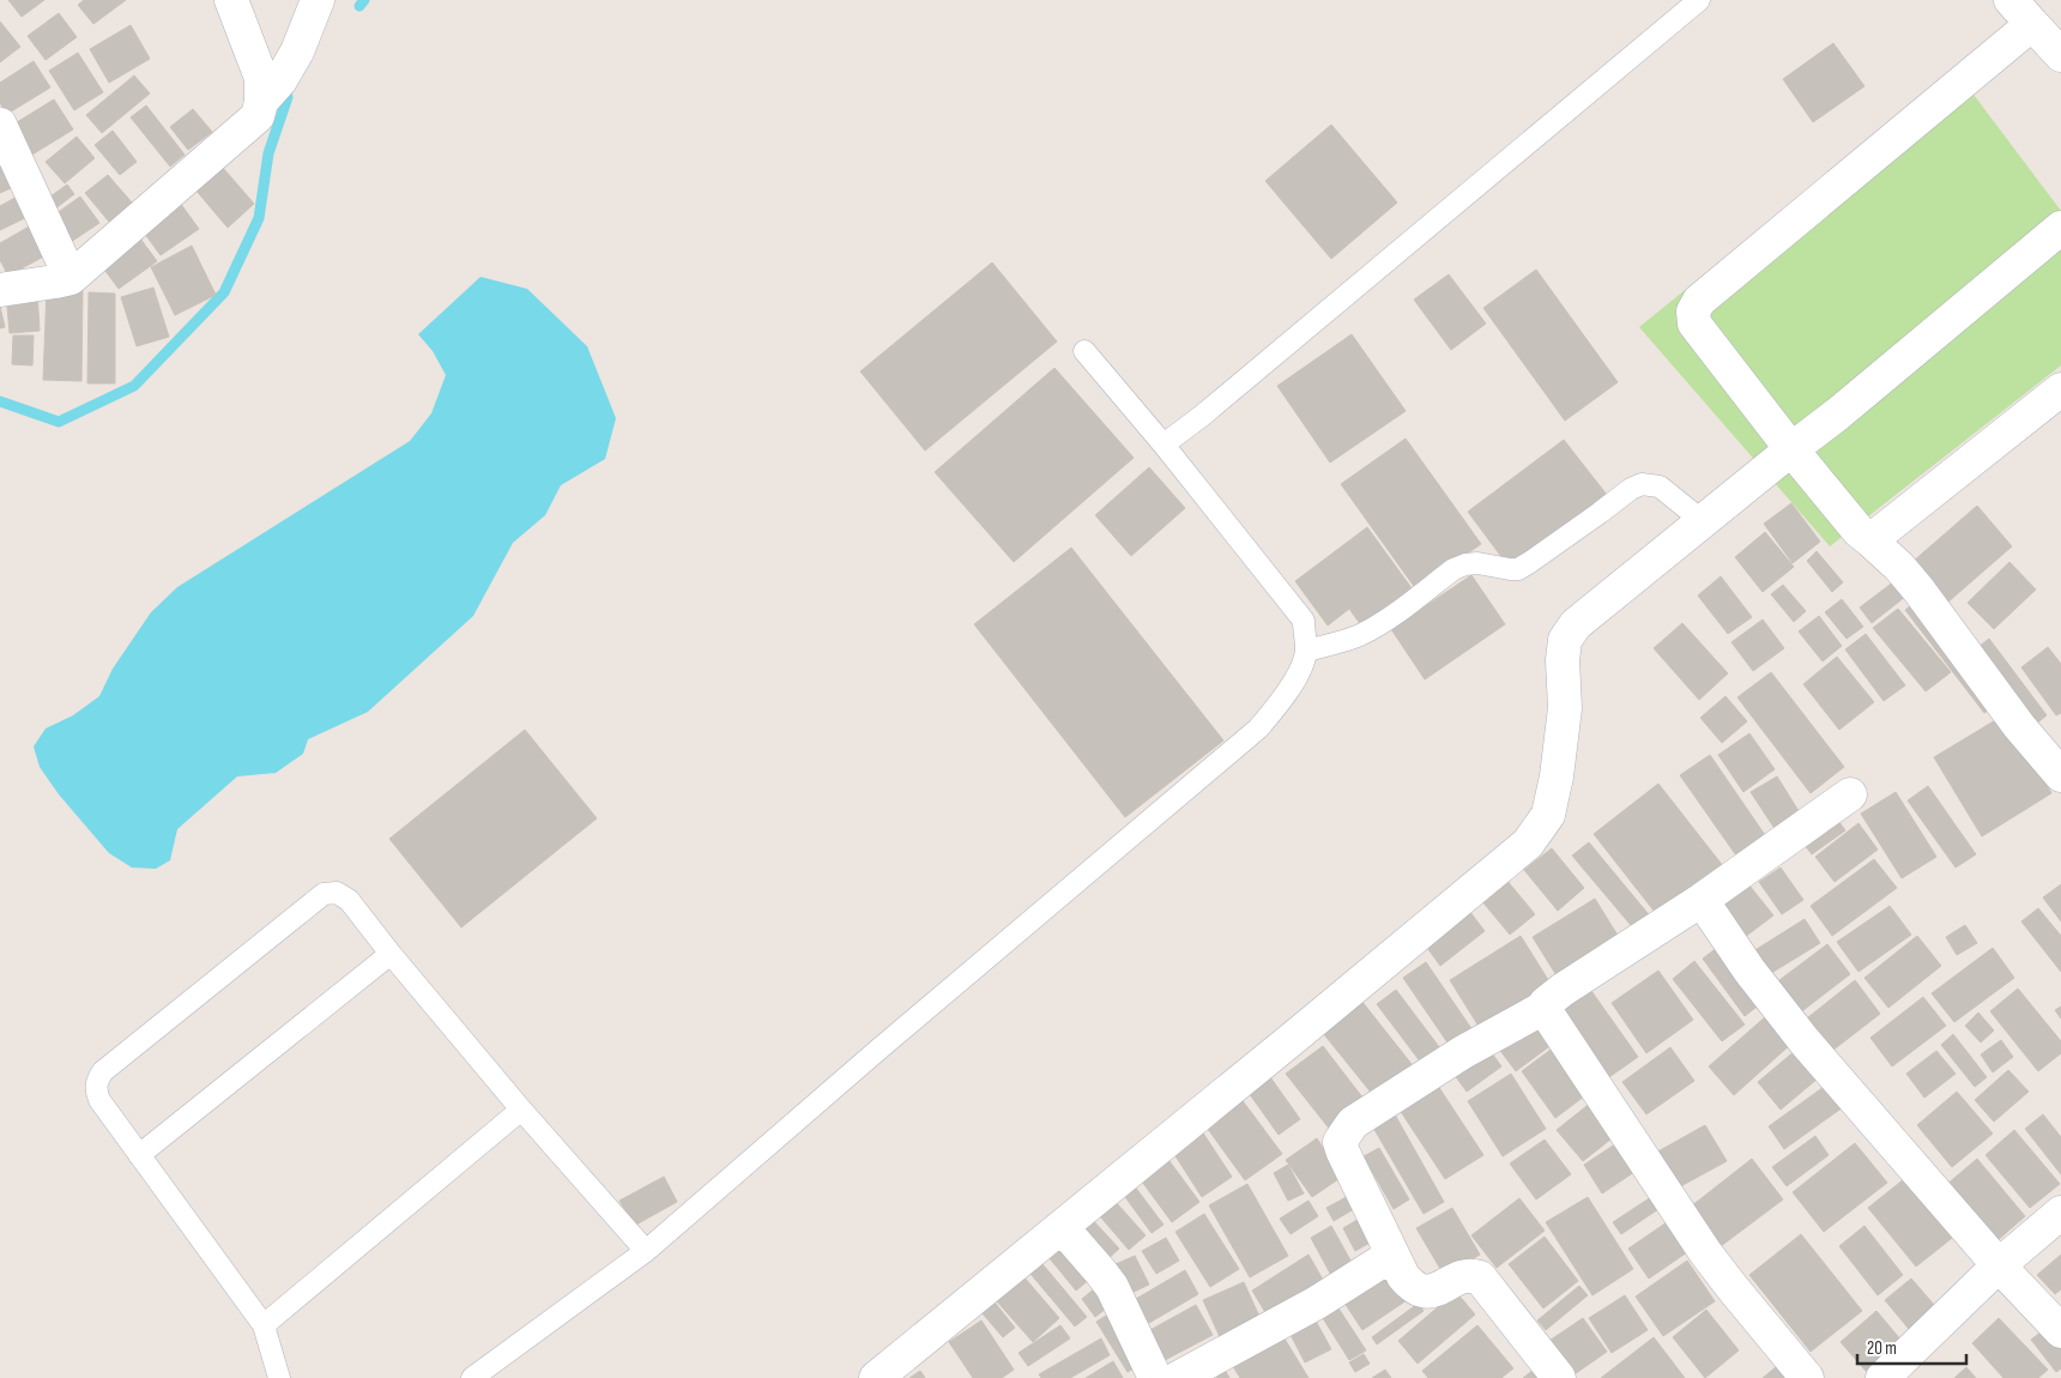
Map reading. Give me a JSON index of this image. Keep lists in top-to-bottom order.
{
  "scale_bar": "20 m"
}
